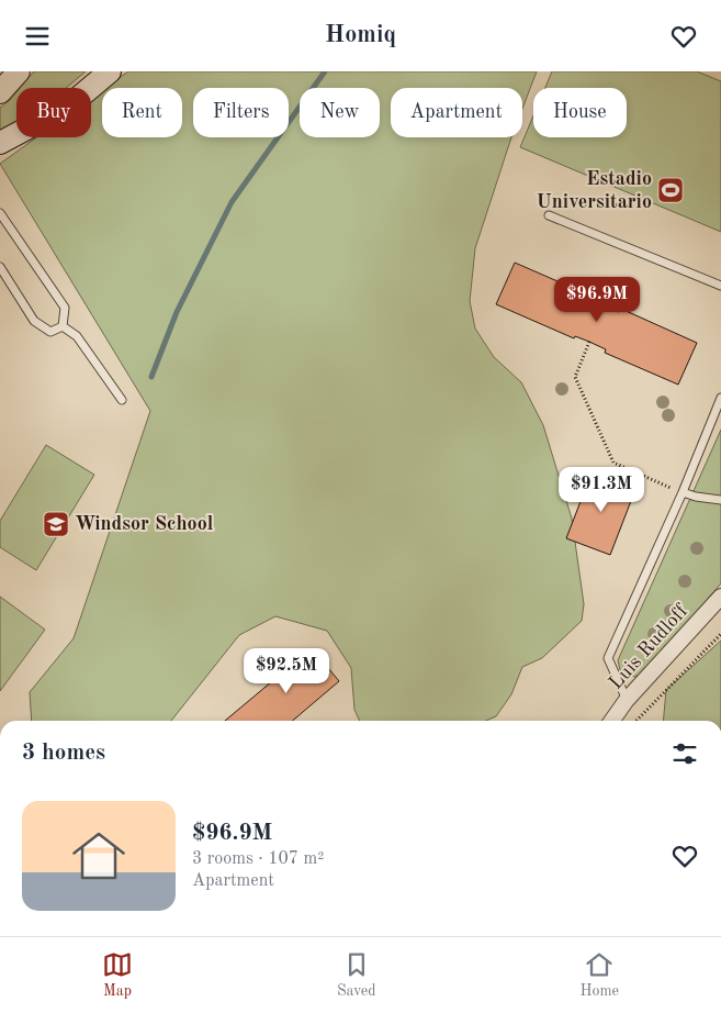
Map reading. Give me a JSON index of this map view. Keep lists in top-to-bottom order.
{
  "streets": {
    "street": ["Luis Rudloff"]
  },
  "places": {
    "sports": ["Estadio Universitario"],
    "school or university": ["Windsor School"]
  },
  "page": {
    "header": "Homiq",
    "chip": [
      "Buy",
      "Rent",
      "Filters",
      "New",
      "Apartment",
      "House"
    ],
    "price": ["$96.9M", "$91.3M", "$92.5M"],
    "heading": "3 homes",
    "list": [
      {
        "name": "$96.9M",
        "note": "3 rooms · 107 m² · Apartment"
      }
    ],
    "tabs": ["Map", "Saved", "Home"]
  }
}
